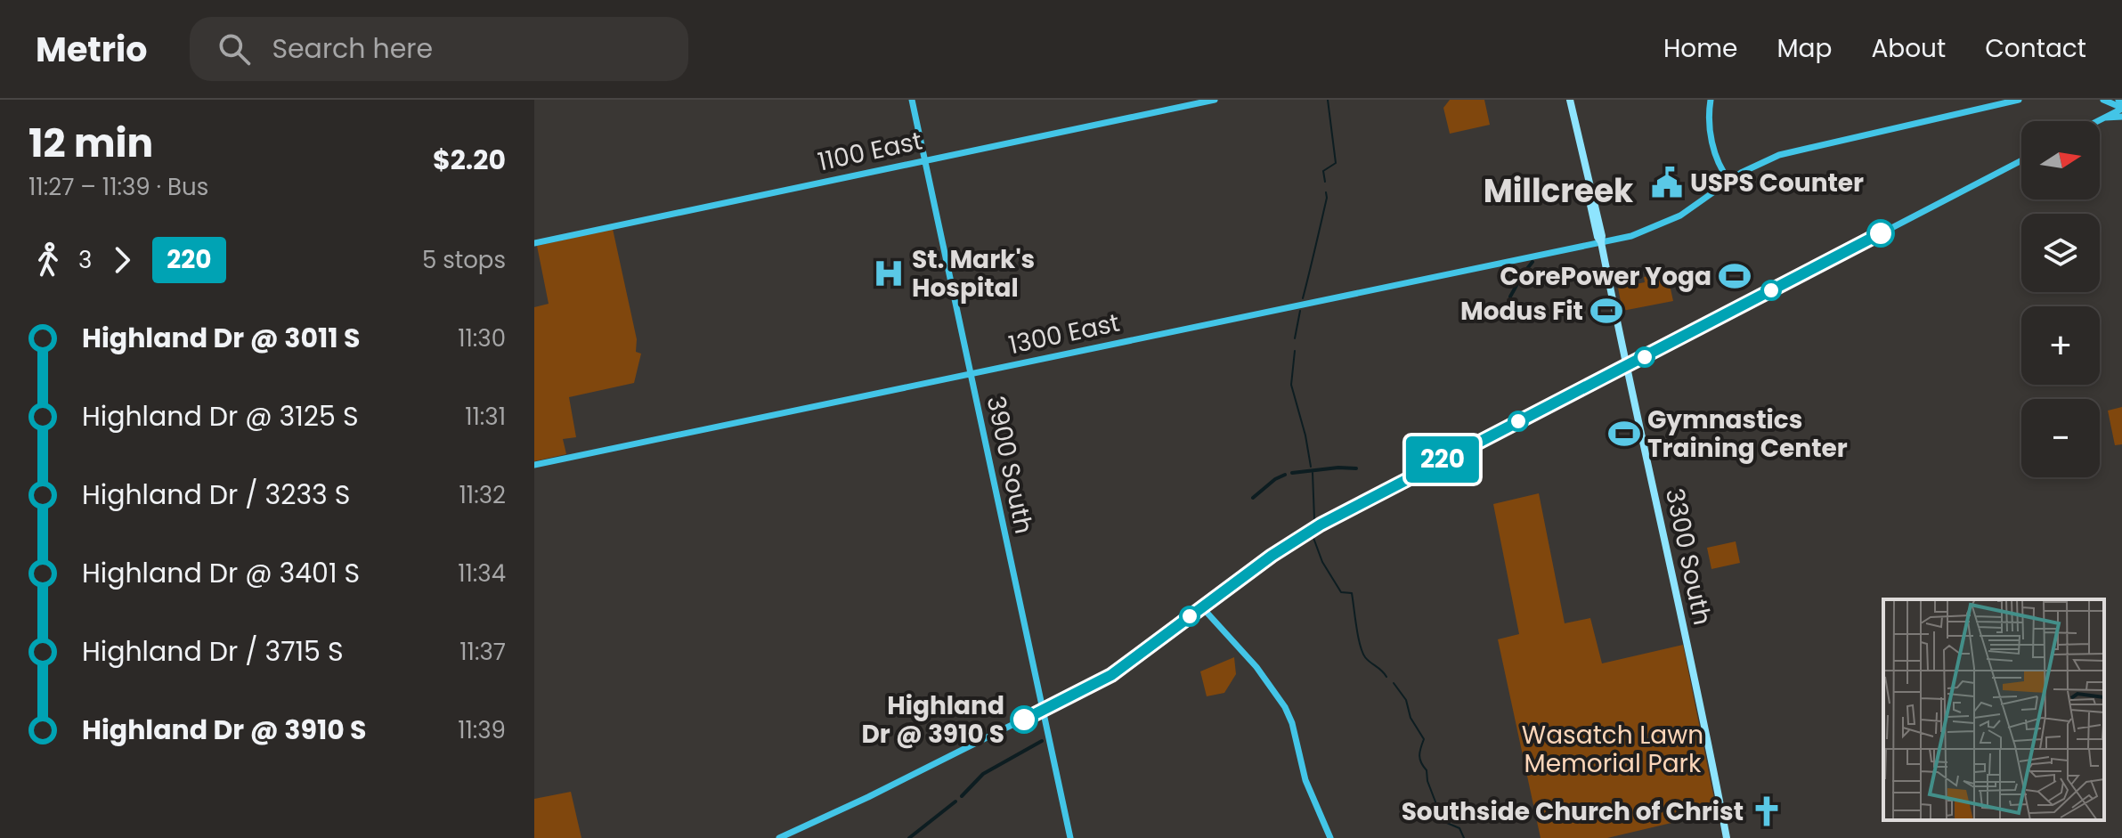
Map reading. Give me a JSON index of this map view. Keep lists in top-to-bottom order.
{
  "streets": {
    "main road": [
      "1100 East",
      "1300 East",
      "3900 South",
      "3300 South"
    ]
  },
  "crossings": [
    ["1100 East", "3900 South"],
    ["1300 East", "3900 South"],
    ["1300 East", "3300 South"]
  ],
  "districts": ["Millcreek"],
  "parks": ["Wasatch Lawn Memorial Park"],
  "places": {
    "public building": ["USPS Counter"],
    "hospital": ["St. Mark's Hospital"],
    "sports": ["CorePower Yoga", "Modus Fit", "Gymnastics Training Center"],
    "other": ["Highland Dr @ 3910 S"],
    "church": ["Southside Church of Christ"]
  },
  "lines": ["bus line 220"],
  "north": "right",
  "page": {
    "header": "Metrio",
    "search": "Search here",
    "nav": [
      "Home",
      "Map",
      "About",
      "Contact"
    ],
    "heading": ["12 min", "11:27 – 11:39 · Bus", "$2.20"],
    "on_map": "220",
    "map_buttons": ["+", "−"],
    "legs": ["3", "220", "5 stops"],
    "list": [
      {
        "name": "Highland Dr @ 3011 S",
        "value": "11:30"
      },
      {
        "name": "Highland Dr @ 3125 S",
        "value": "11:31"
      },
      {
        "name": "Highland Dr / 3233 S",
        "value": "11:32"
      },
      {
        "name": "Highland Dr @ 3401 S",
        "value": "11:34"
      },
      {
        "name": "Highland Dr / 3715 S",
        "value": "11:37"
      },
      {
        "name": "Highland Dr @ 3910 S",
        "value": "11:39"
      }
    ]
  }
}
